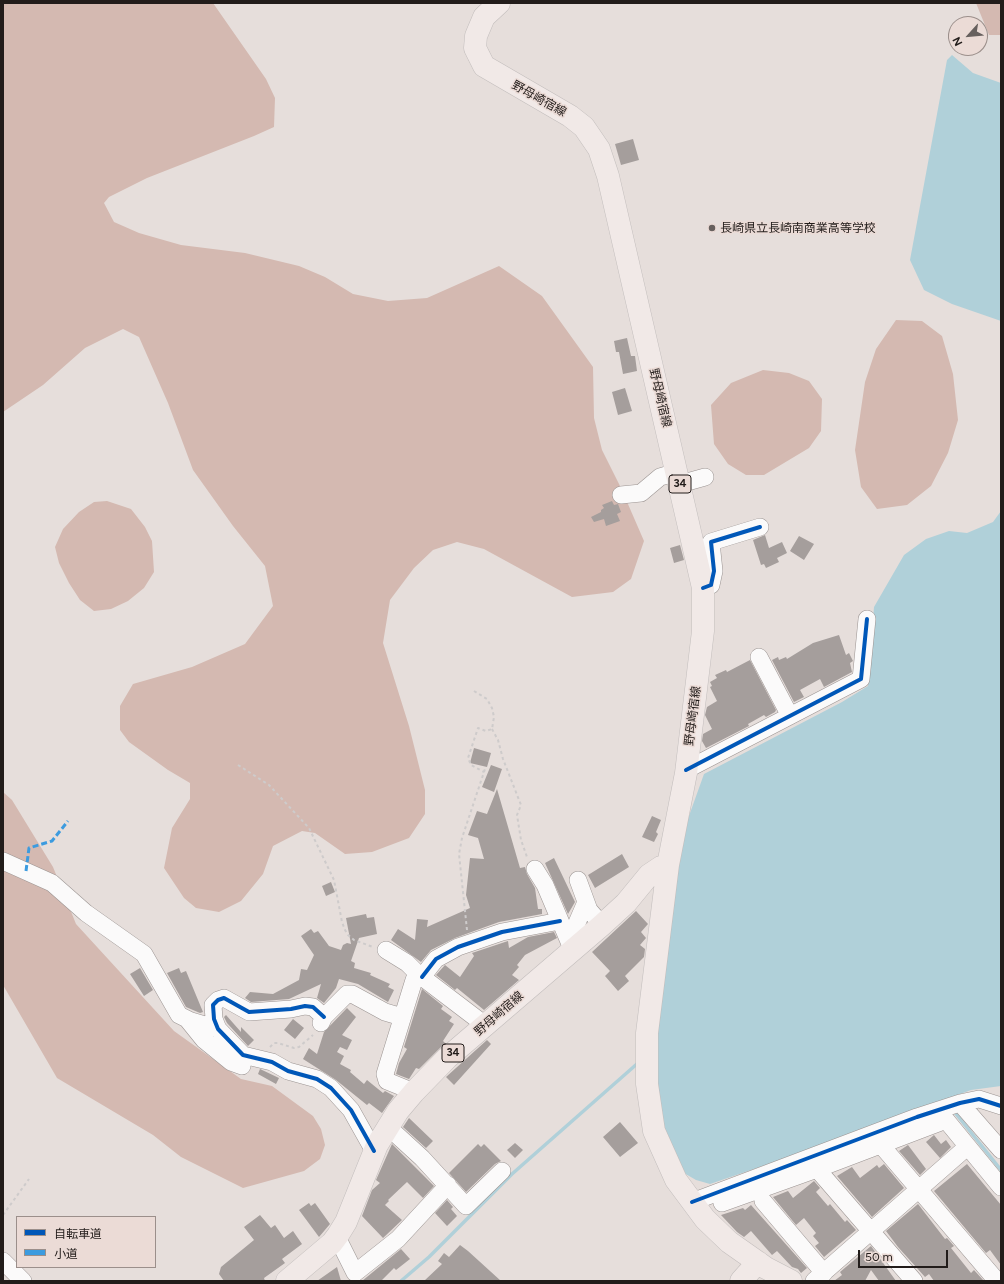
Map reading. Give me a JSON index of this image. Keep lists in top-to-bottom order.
{
  "streets": {
    "main road": ["野母崎宿線", "34"]
  },
  "places": ["長崎県立長崎南商業高等学校"],
  "legend": ["自転車道", "小道"],
  "scale_bar": "50 m",
  "north": "bottom left"
}
